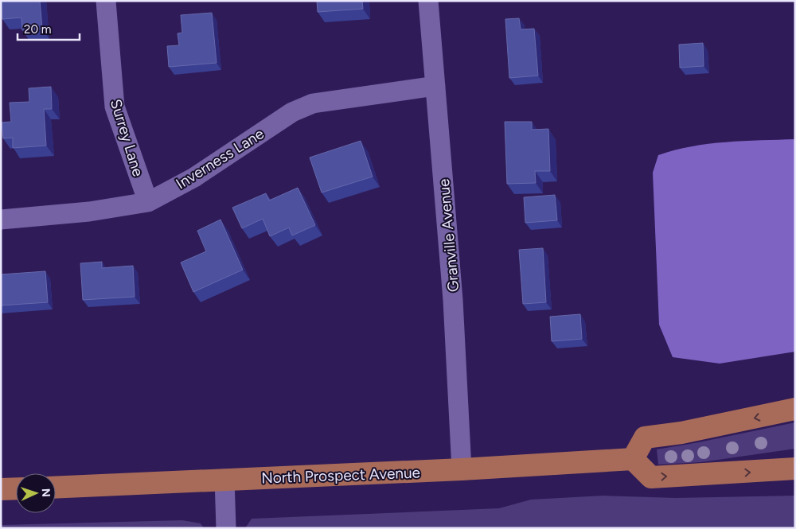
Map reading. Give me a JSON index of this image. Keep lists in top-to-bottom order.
{
  "streets": {
    "main road": ["North Prospect Avenue"],
    "street": ["Surrey Lane", "Inverness Lane", "Granville Avenue"]
  },
  "crossings": [
    ["Surrey Lane", "Inverness Lane"],
    ["Inverness Lane", "Granville Avenue"],
    ["Granville Avenue", "North Prospect Avenue"]
  ],
  "scale_bar": "20 m",
  "north": "right"
}
